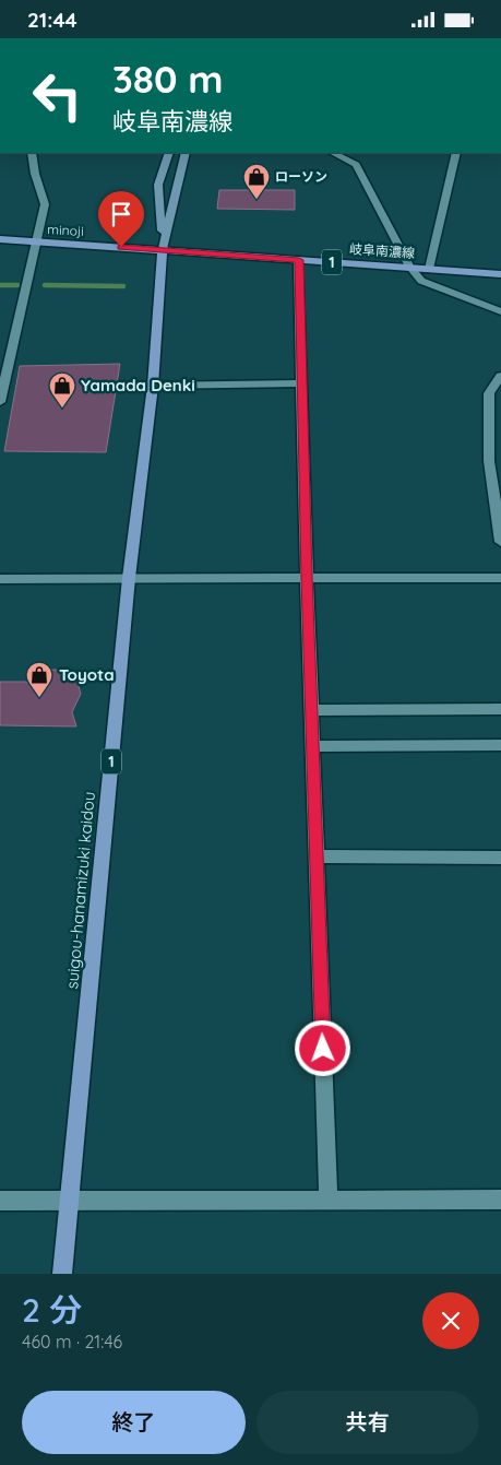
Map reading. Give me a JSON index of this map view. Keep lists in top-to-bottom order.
{
  "streets": {
    "main road": [
      "minoji",
      "岐阜南濃線",
      "1",
      "suigou-hanamizuki kaidou"
    ]
  },
  "crossings": [
    ["minoji", "岐阜南濃線"],
    ["minoji", "suigou-hanamizuki kaidou"],
    ["岐阜南濃線", "suigou-hanamizuki kaidou"]
  ],
  "places": {
    "shop": ["ローソン", "Yamada Denki", "Toyota"]
  },
  "page": {
    "status": "21:44",
    "turn": ["380 m", "岐阜南濃線"],
    "heading": ["2 分", "460 m · 21:46"],
    "buttons": ["終了", "共有"]
  }
}
